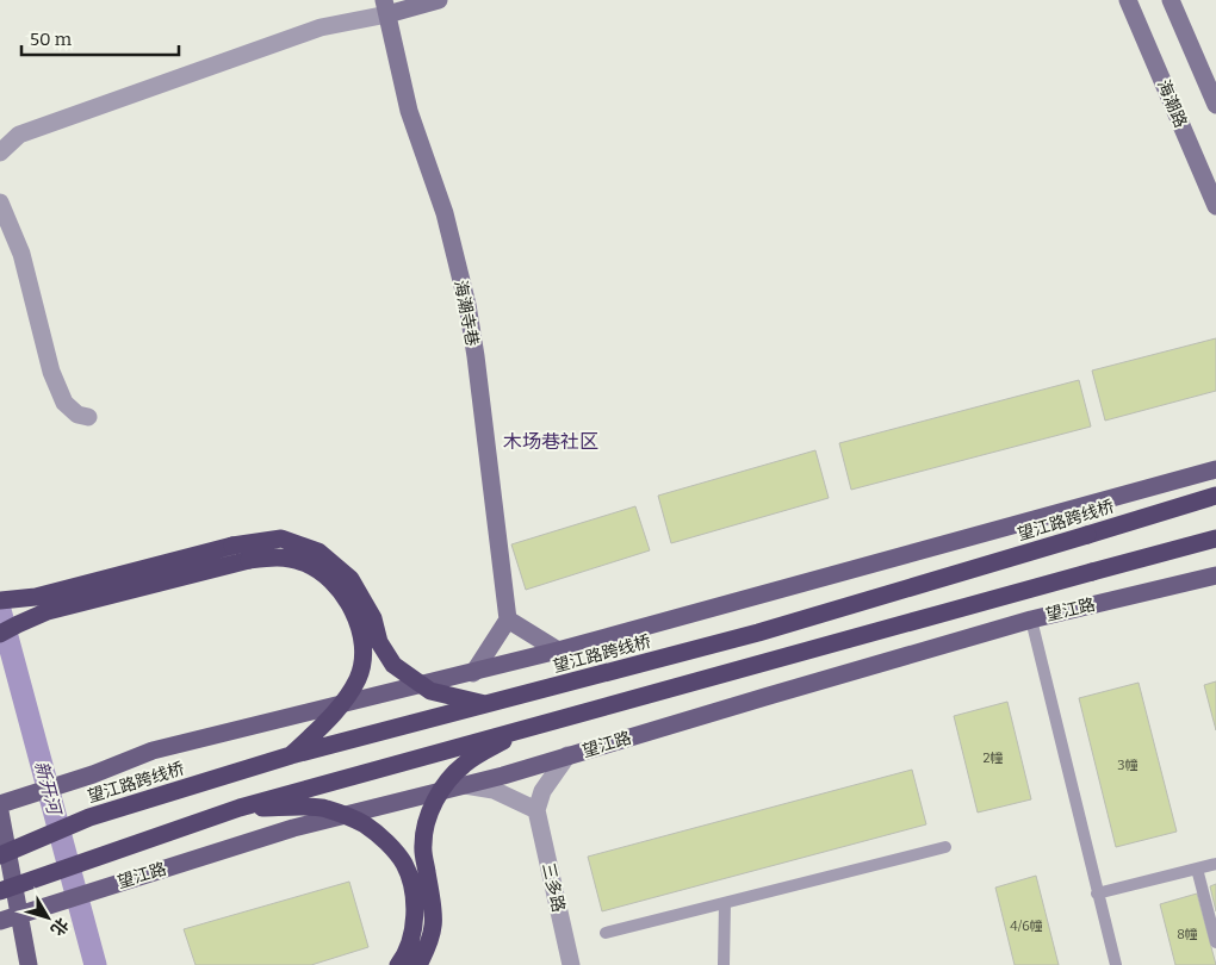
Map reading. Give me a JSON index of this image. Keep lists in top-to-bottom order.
{
  "streets": {
    "highway": ["望江路跨线桥"],
    "main road": ["望江路"],
    "street": ["海潮路", "海潮寺巷", "三多路"]
  },
  "districts": ["木场巷社区"],
  "water": ["新开河"],
  "house_numbers": [
    "2幢",
    "3幢",
    "4/6幢",
    "8幢"
  ],
  "scale_bar": "50 m",
  "north": "bottom right"
}
